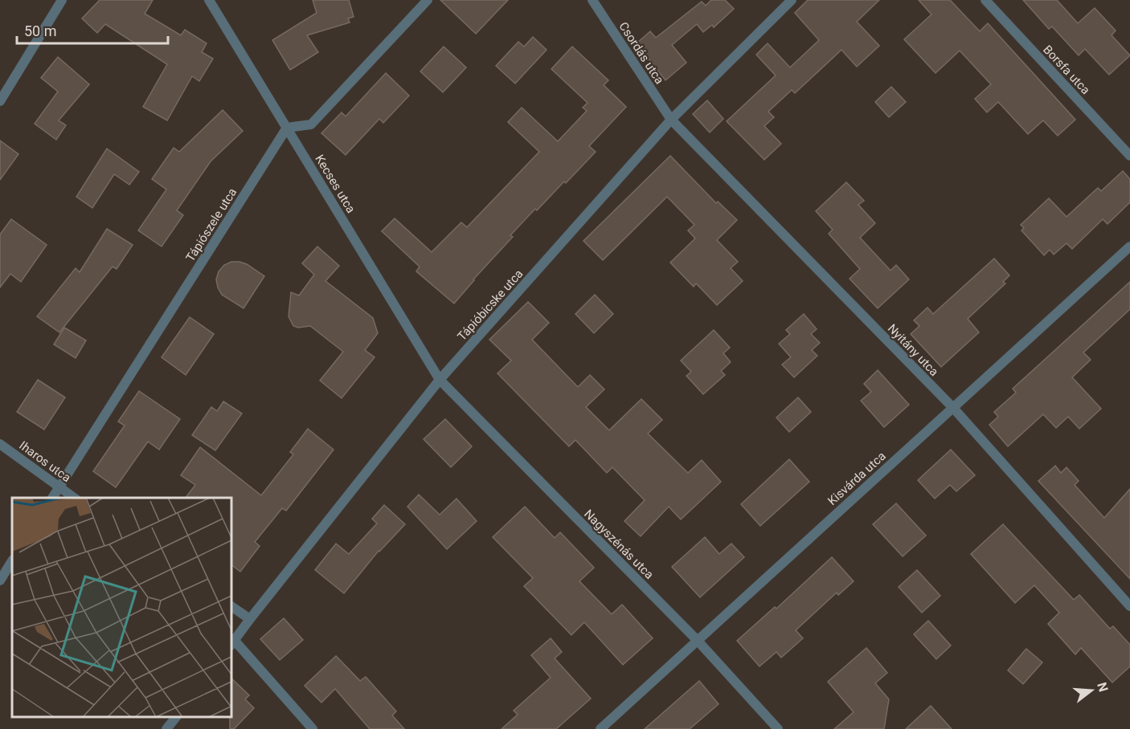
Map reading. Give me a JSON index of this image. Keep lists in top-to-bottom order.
{
  "streets": {
    "street": [
      "Csordás utca",
      "Borsfa utca",
      "Kecses utca",
      "Tápiószele utca",
      "Tápióbicske utca",
      "Nyitány utca",
      "Iharos utca",
      "Kisvárda utca",
      "Nagyszénás utca"
    ]
  },
  "crossings": [
    ["Csordás utca", "Tápióbicske utca"],
    ["Csordás utca", "Nyitány utca"],
    ["Kecses utca", "Tápiószele utca"],
    ["Kecses utca", "Tápióbicske utca"],
    ["Kecses utca", "Nagyszénás utca"],
    ["Tápiószele utca", "Iharos utca"],
    ["Tápióbicske utca", "Nyitány utca"],
    ["Tápióbicske utca", "Nagyszénás utca"],
    ["Nyitány utca", "Kisvárda utca"],
    ["Kisvárda utca", "Nagyszénás utca"]
  ],
  "scale_bar": "50 m",
  "north": "right"
}
